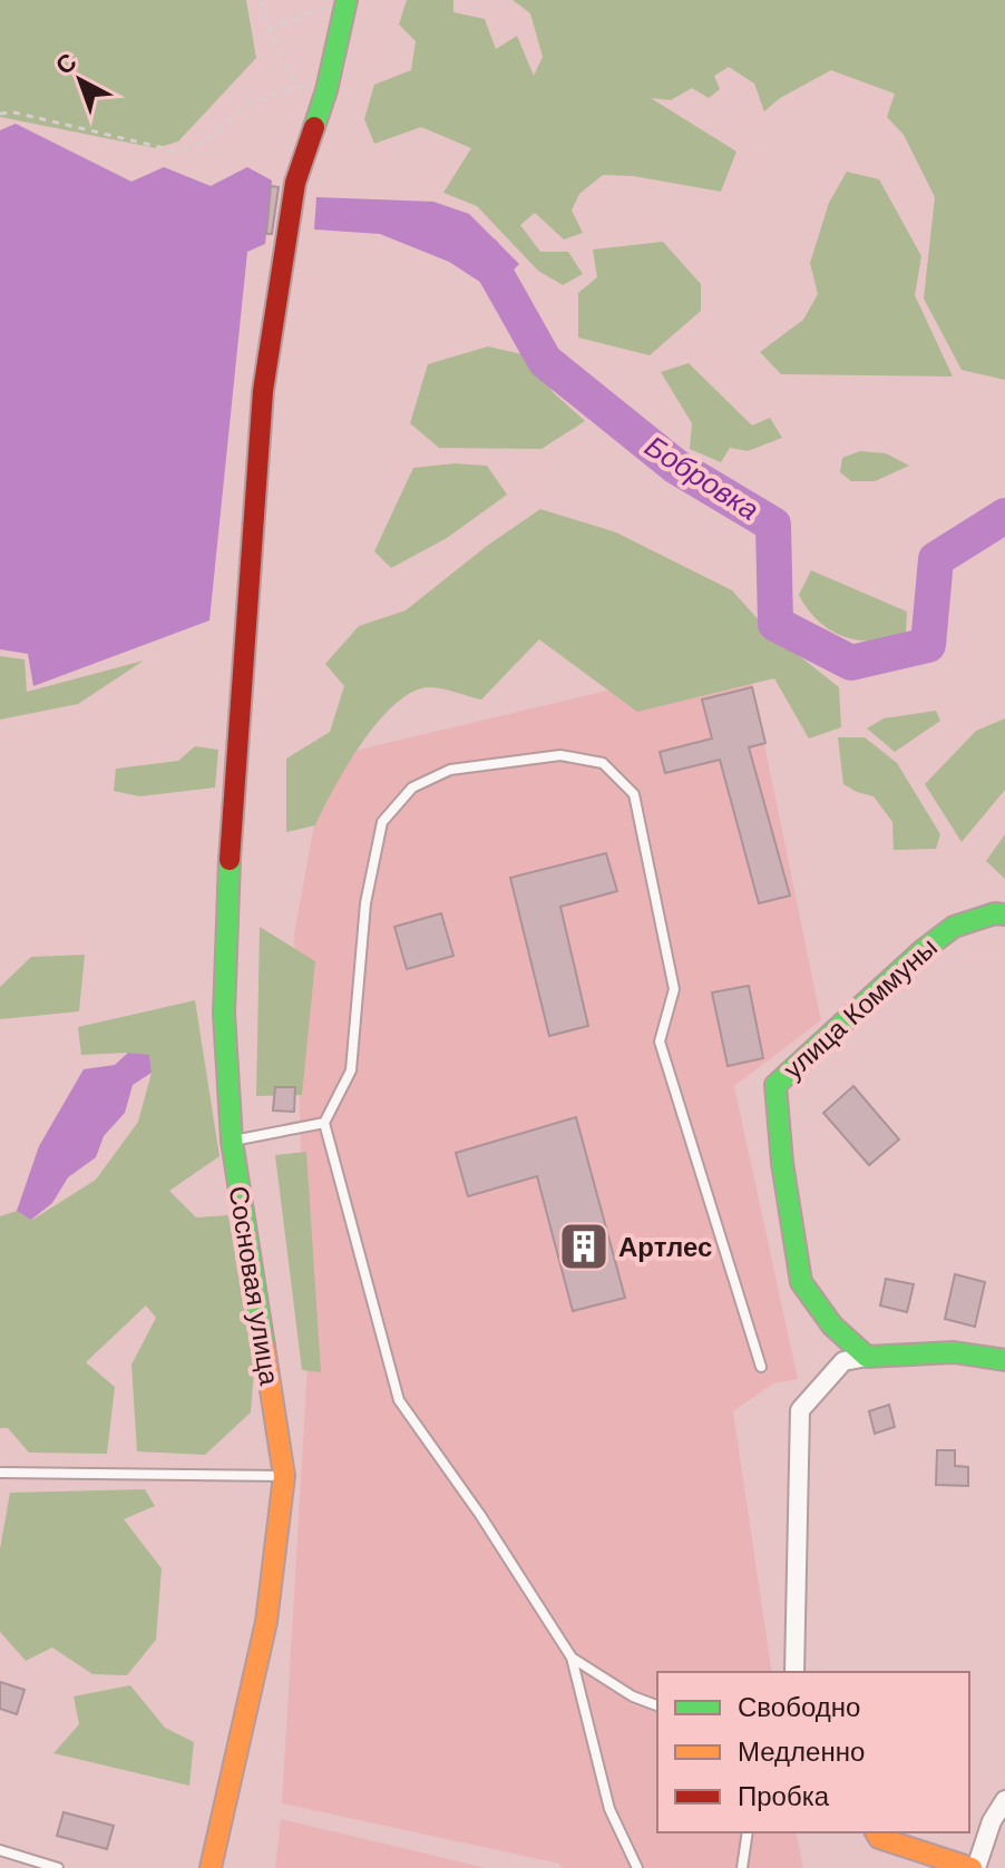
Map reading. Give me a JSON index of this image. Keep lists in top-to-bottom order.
{
  "streets": {
    "street": ["улица Коммуны", "Сосновая улица"]
  },
  "water": ["Бобровка"],
  "places": {
    "building": ["Артлес"]
  },
  "legend": ["Свободно", "Медленно", "Пробка"],
  "north": "top left"
}
